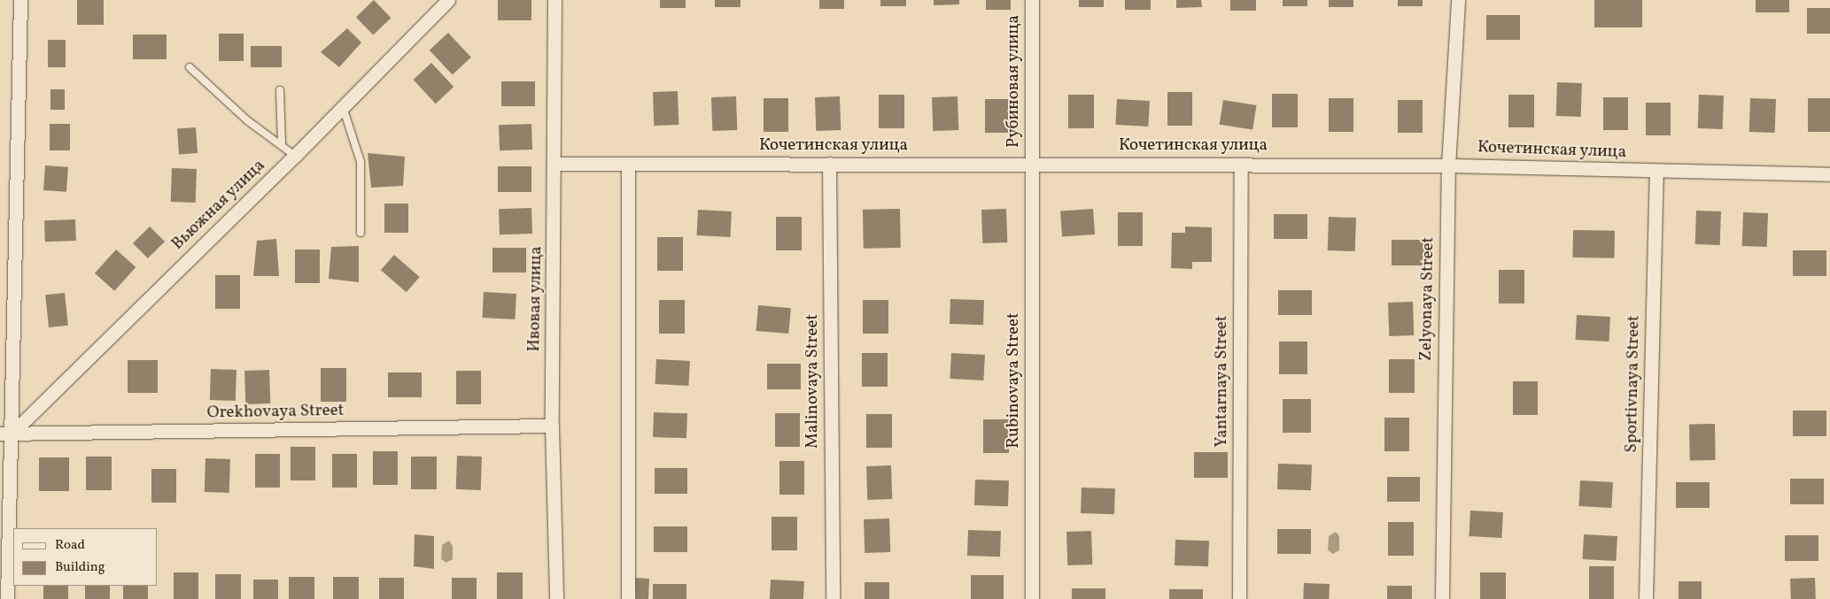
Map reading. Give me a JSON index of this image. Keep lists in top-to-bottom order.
{
  "streets": {
    "street": [
      "Рубиновая улица",
      "Кочетинская улица",
      "Вьюжная улица",
      "Ивовая улица",
      "Zelyonaya Street",
      "Rubinovaya Street",
      "Malinovaya Street",
      "Yantarnaya Street",
      "Sportivnaya Street",
      "Orekhovaya Street"
    ]
  },
  "crossings": [
    ["Рубиновая улица", "Кочетинская улица"],
    ["Рубиновая улица", "Rubinovaya Street"],
    ["Кочетинская улица", "Ивовая улица"],
    ["Кочетинская улица", "Zelyonaya Street"],
    ["Кочетинская улица", "Rubinovaya Street"],
    ["Кочетинская улица", "Malinovaya Street"],
    ["Кочетинская улица", "Yantarnaya Street"],
    ["Кочетинская улица", "Sportivnaya Street"],
    ["Вьюжная улица", "Orekhovaya Street"],
    ["Ивовая улица", "Orekhovaya Street"]
  ],
  "legend": ["Road", "Building"]
}
